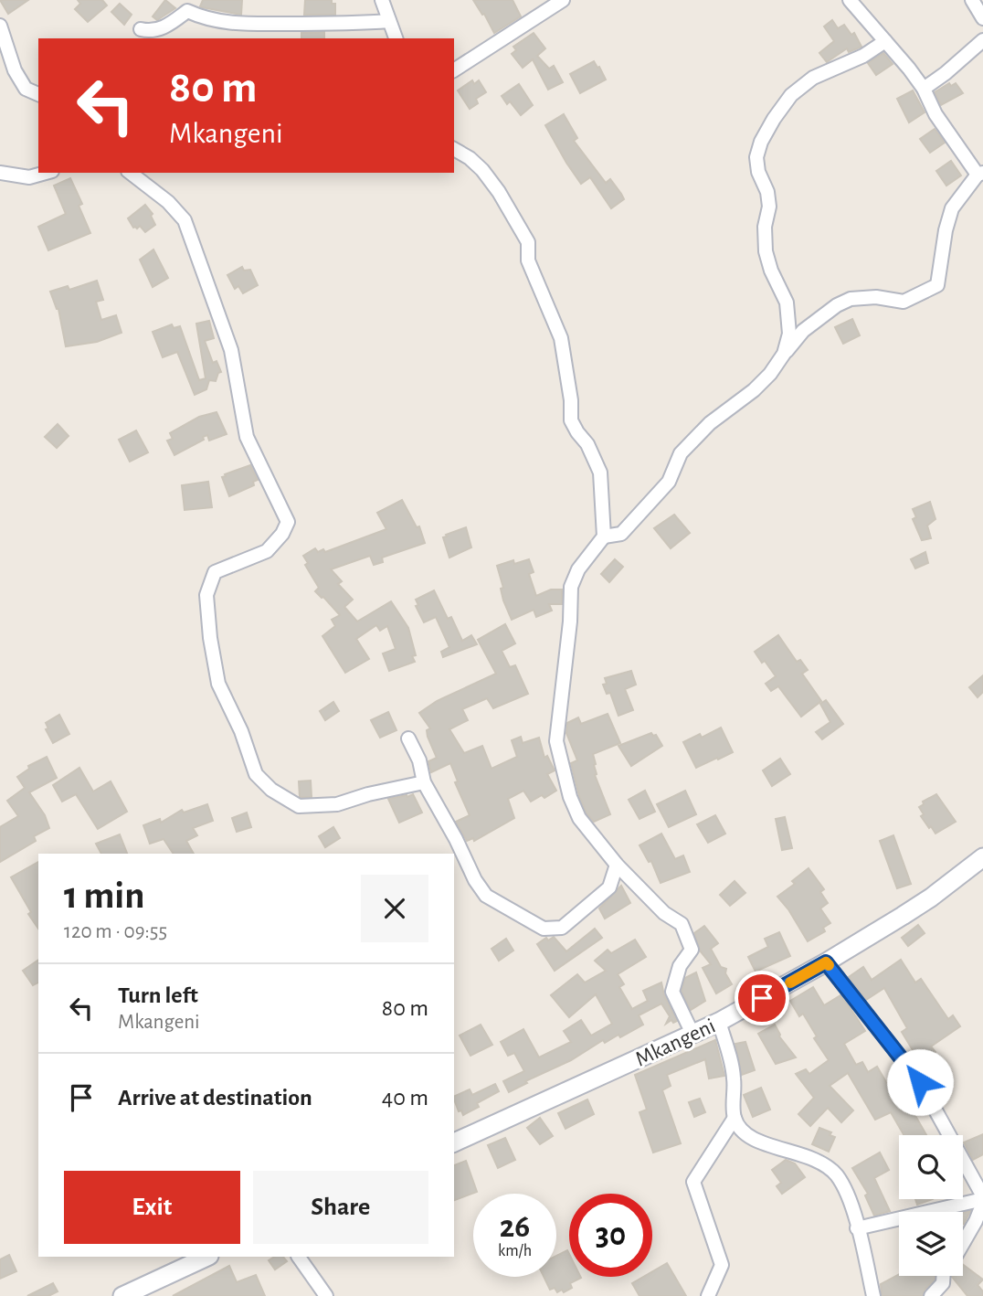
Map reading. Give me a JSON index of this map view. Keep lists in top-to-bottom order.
{
  "streets": {
    "street": ["Mkangeni"]
  },
  "page": {
    "turn": ["80 m", "Mkangeni"],
    "heading": ["1 min", "120 m · 09:55"],
    "list": [
      {
        "name": "Turn left",
        "note": "Mkangeni",
        "value": "80 m"
      },
      {
        "name": "Arrive at destination",
        "value": "40 m"
      }
    ],
    "buttons": ["Exit", "Share"],
    "speed": "26 km/h",
    "limit": "30"
  }
}
